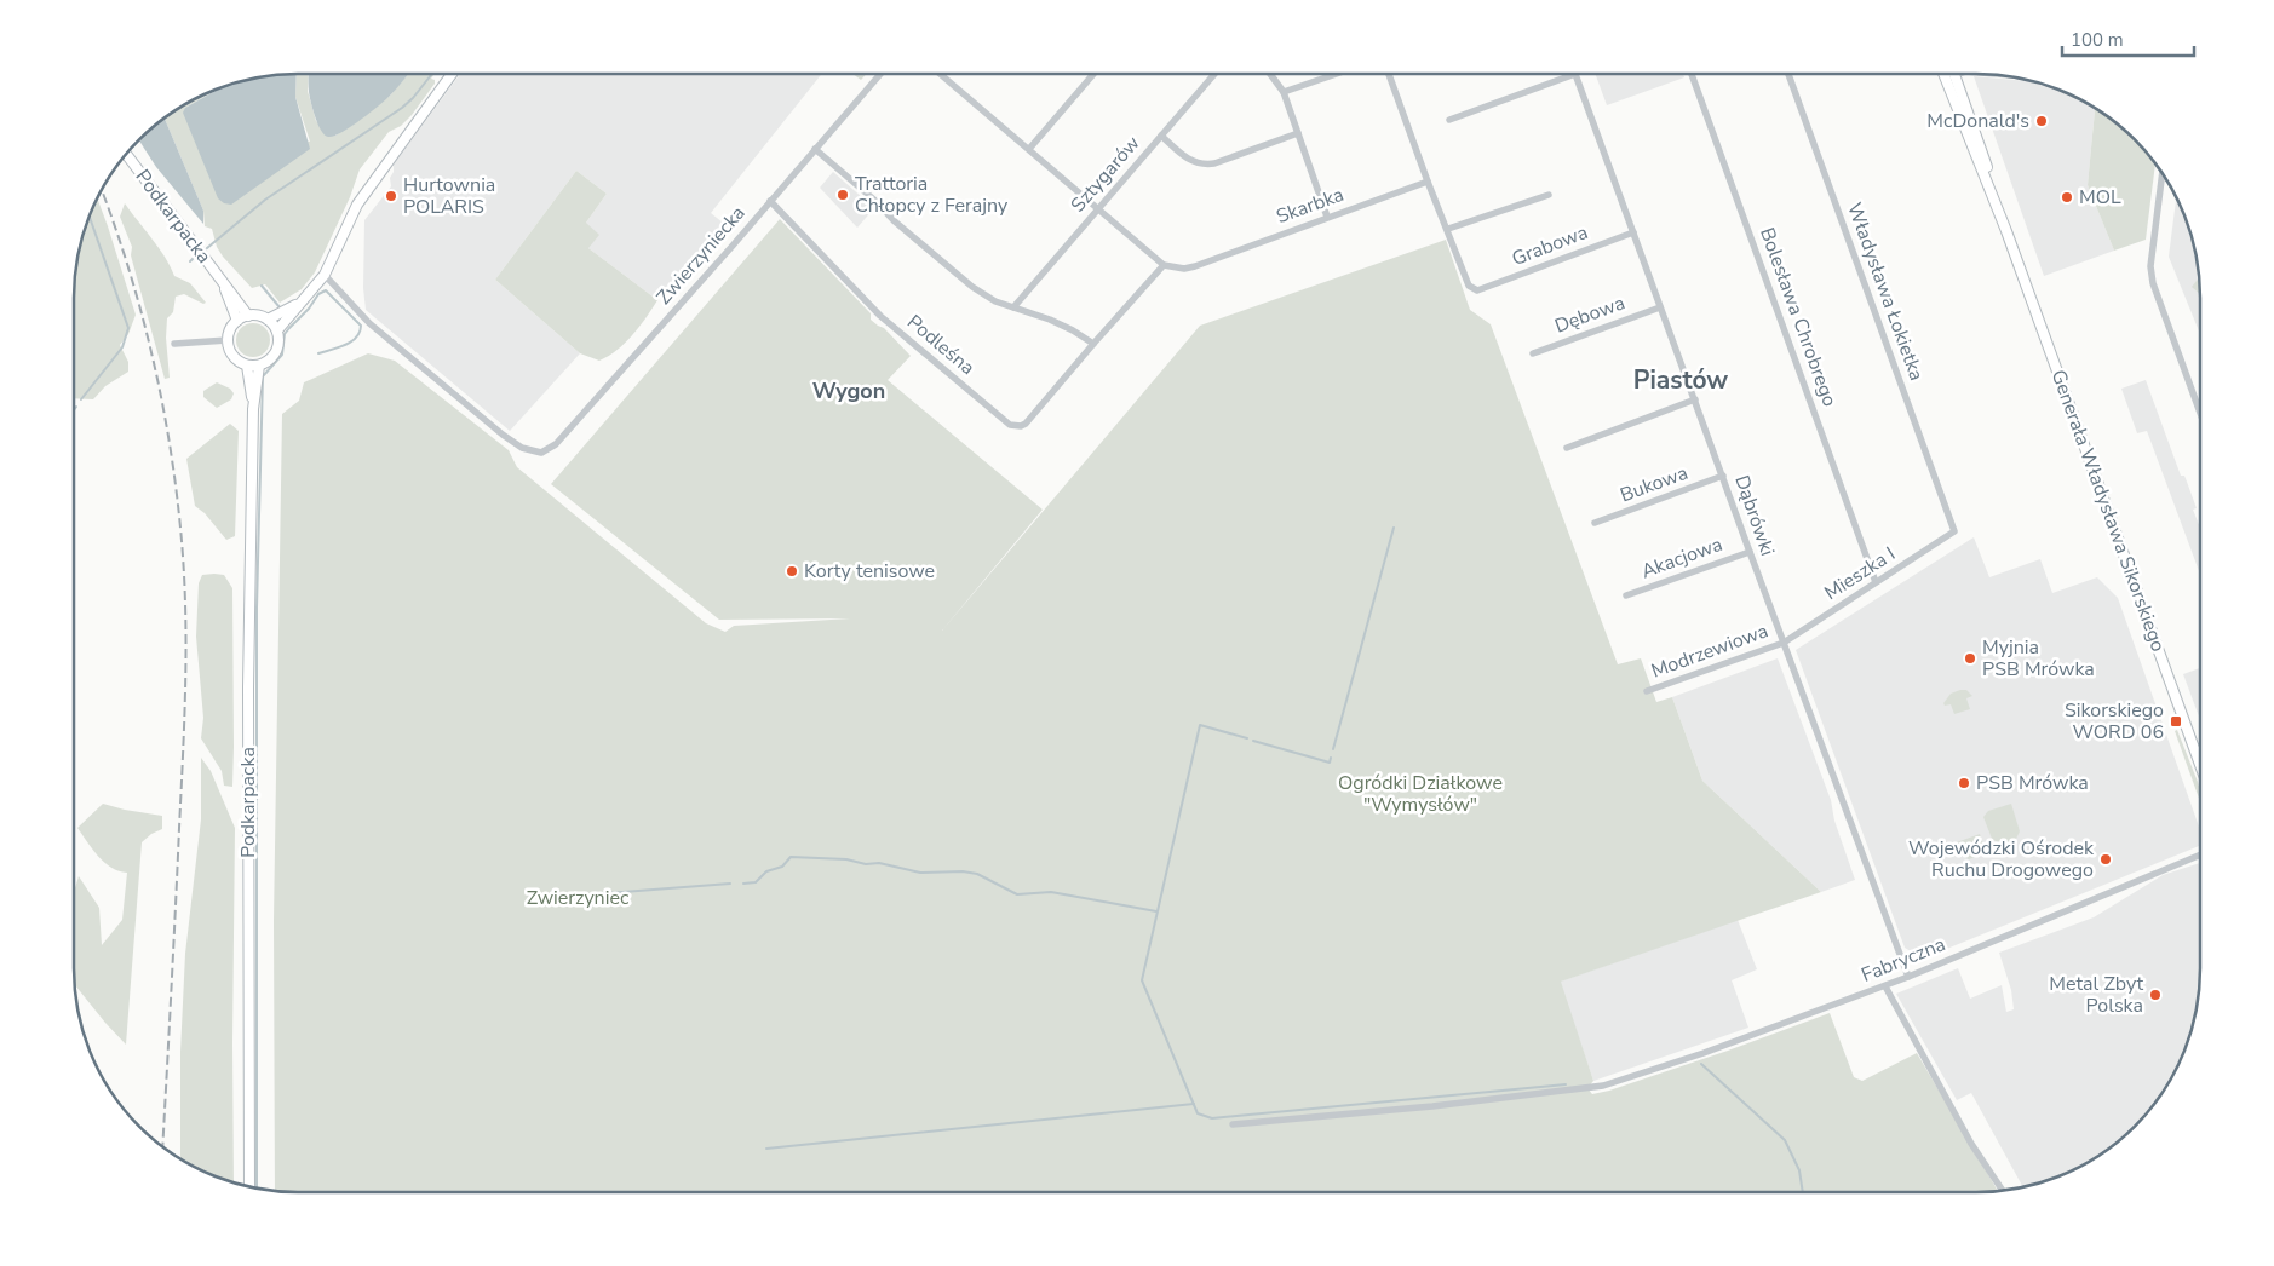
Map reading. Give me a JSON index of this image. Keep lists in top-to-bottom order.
{
  "streets": {
    "main road": ["Podkarpacka", "Generała Władysława Sikorskiego"],
    "street": [
      "Sztygarów",
      "Skarbka",
      "Grabowa",
      "Zwierzyniecka",
      "Władysława Łokietka",
      "Dębowa",
      "Bolesława Chrobrego",
      "Podleśna",
      "Bukowa",
      "Dąbrówki",
      "Akacjowa",
      "Mieszka I",
      "Modrzewiowa",
      "Fabryczna"
    ]
  },
  "crossings": [
    ["Skarbka", "Podleśna"],
    ["Grabowa", "Dąbrówki"],
    ["Zwierzyniecka", "Podleśna"],
    ["Władysława Łokietka", "Mieszka I"],
    ["Dębowa", "Dąbrówki"],
    ["Bolesława Chrobrego", "Mieszka I"],
    ["Bukowa", "Dąbrówki"],
    ["Dąbrówki", "Akacjowa"],
    ["Dąbrówki", "Mieszka I"],
    ["Dąbrówki", "Modrzewiowa"],
    ["Dąbrówki", "Fabryczna"],
    ["Mieszka I", "Modrzewiowa"]
  ],
  "districts": ["Piastów", "Wygon"],
  "parks": ["Ogródki Działkowe \"Wymysłów\"", "Zwierzyniec"],
  "places": {
    "other": [
      "McDonald's",
      "Trattoria Chłopcy z Ferajny",
      "Hurtownia POLARIS",
      "MOL",
      "Korty tenisowe",
      "Myjnia PSB Mrówka",
      "PSB Mrówka",
      "Wojewódzki Ośrodek Ruchu Drogowego",
      "Metal Zbyt Polska"
    ],
    "transit": ["Sikorskiego WORD 06"]
  },
  "scale_bar": "100 m"
}
